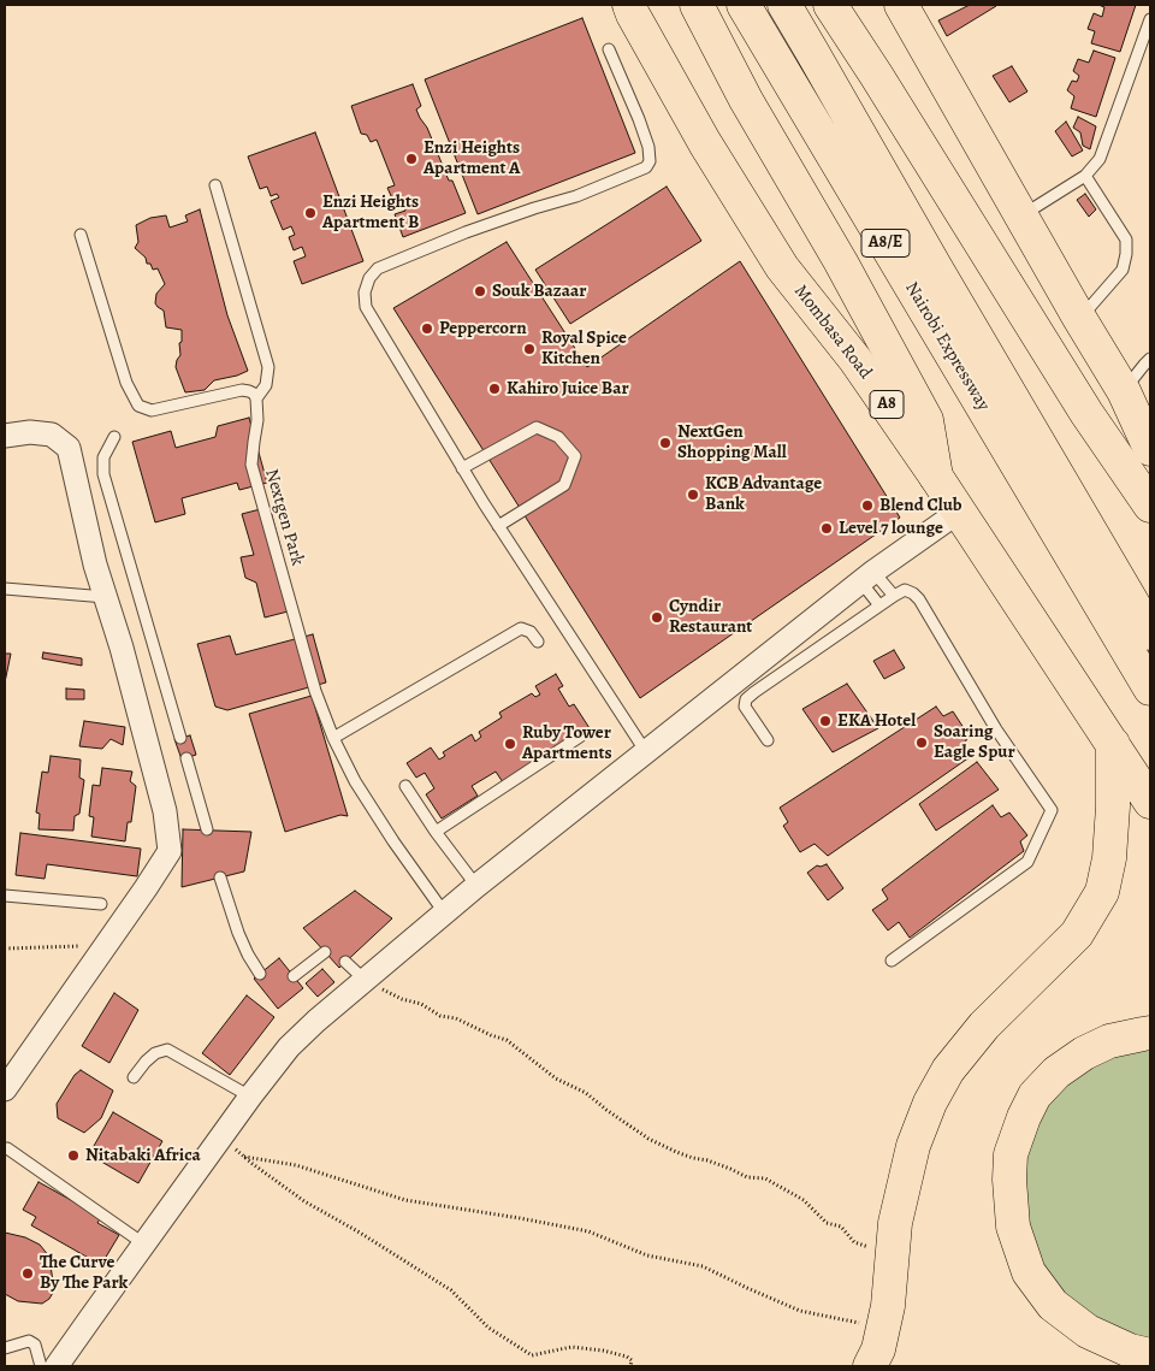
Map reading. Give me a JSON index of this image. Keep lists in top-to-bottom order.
{
  "streets": {
    "highway": [
      "A8/E",
      "Mombasa Road",
      "Nairobi Expressway",
      "A8"
    ],
    "lane": ["Nextgen Park"]
  },
  "places": [
    "Enzi Heights Apartment A",
    "Enzi Heights Apartment B",
    "Souk Bazaar",
    "Peppercorn",
    "Royal Spice Kitchen",
    "Kahiro Juice Bar",
    "NextGen Shopping Mall",
    "KCB Advantage Bank",
    "Blend Club",
    "Level 7 lounge",
    "Cyndir Restaurant",
    "EKA Hotel",
    "Soaring Eagle Spur",
    "Ruby Tower Apartments",
    "Nitabaki Africa",
    "The Curve By The Park"
  ]
}
